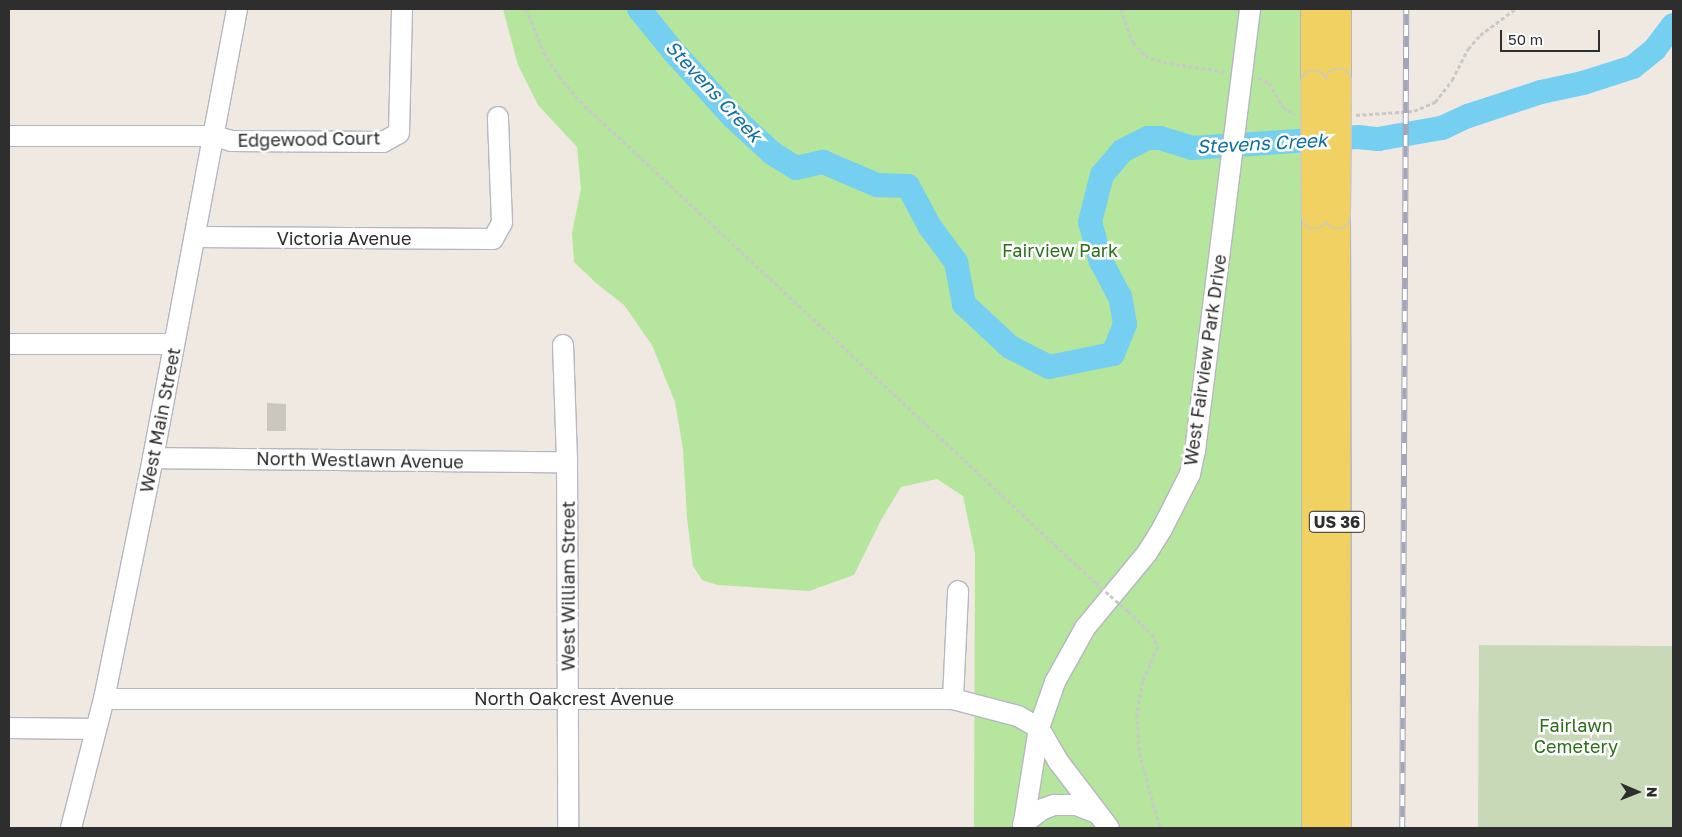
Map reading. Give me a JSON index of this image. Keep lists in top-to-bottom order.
{
  "streets": {
    "main road": ["US 36"],
    "street": [
      "Edgewood Court",
      "Victoria Avenue",
      "West Fairview Park Drive",
      "West Main Street",
      "North Westlawn Avenue",
      "West William Street",
      "North Oakcrest Avenue"
    ]
  },
  "crossings": [
    ["Edgewood Court", "West Main Street"],
    ["Victoria Avenue", "West Main Street"],
    ["West Fairview Park Drive", "North Oakcrest Avenue"],
    ["West Main Street", "North Westlawn Avenue"],
    ["West Main Street", "North Oakcrest Avenue"],
    ["North Westlawn Avenue", "West William Street"],
    ["West William Street", "North Oakcrest Avenue"]
  ],
  "water": ["Stevens Creek"],
  "parks": ["Fairview Park", "Fairlawn Cemetery"],
  "scale_bar": "50 m",
  "north": "right"
}
